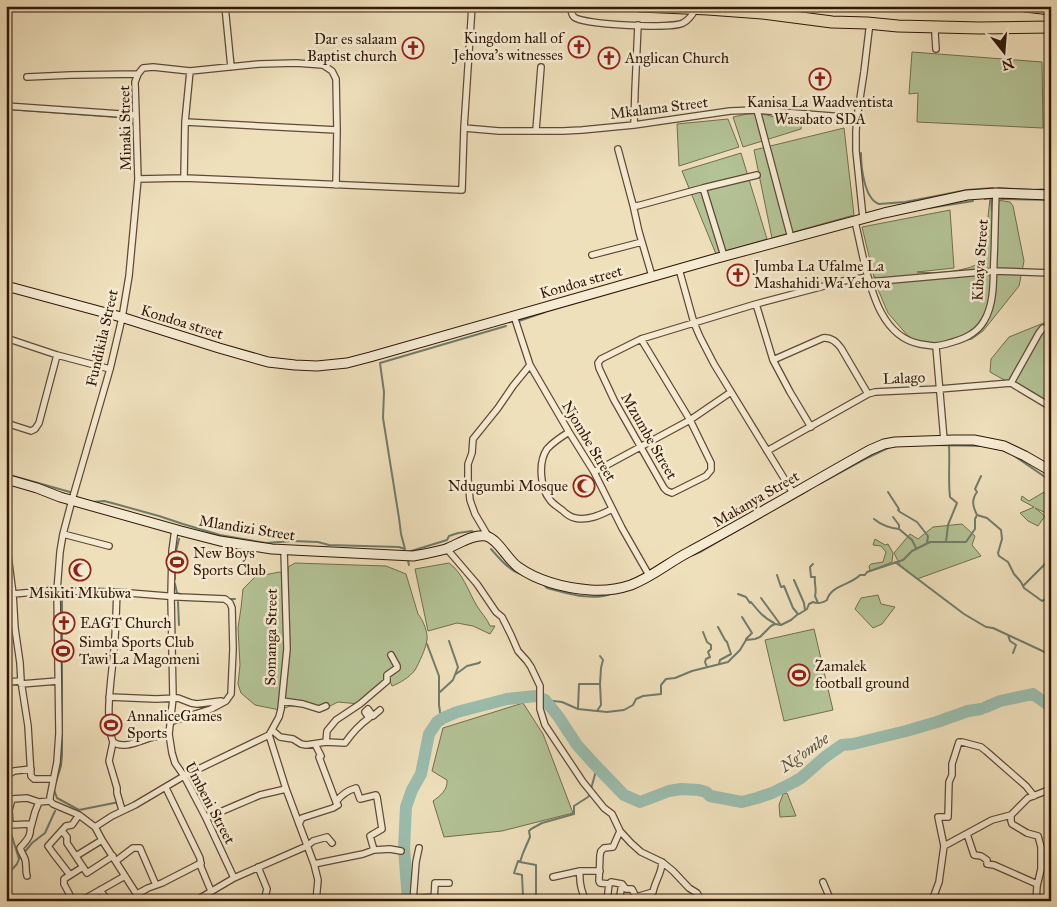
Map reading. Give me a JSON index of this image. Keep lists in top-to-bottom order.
{
  "streets": {
    "street": [
      "Mkalama Street",
      "Minaki Street",
      "Kibaya Street",
      "Kondoa street",
      "Fundikila Street",
      "Lalago",
      "Mzumbe Street",
      "Njombe Street",
      "Makanya Street",
      "Mlandizi Street",
      "Somanga Street",
      "Umbeni Street"
    ]
  },
  "crossings": [
    ["Mkalama Street", "Minaki Street"],
    ["Mkalama Street", "Kibaya Street"],
    ["Minaki Street", "Fundikila Street"],
    ["Kibaya Street", "Kondoa street"],
    ["Kibaya Street", "Mzumbe Street"],
    ["Kondoa street", "Fundikila Street"],
    ["Kondoa street", "Njombe Street"],
    ["Fundikila Street", "Mlandizi Street"],
    ["Njombe Street", "Makanya Street"],
    ["Makanya Street", "Mlandizi Street"],
    ["Mlandizi Street", "Somanga Street"],
    ["Mlandizi Street", "Umbeni Street"]
  ],
  "water": ["Ng'ombe"],
  "places": {
    "church": [
      "Kingdom hall of Jehova's witnesses",
      "Dar es salaam Baptist church",
      "Anglican Church",
      "Kanisa La Waadventista Wasabato SDA",
      "Jumba La Ufalme La Mashahidi Wa Yehova",
      "EAGT Church"
    ],
    "mosque": ["Ndugumbi Mosque", "Msikiti Mkubwa"],
    "sports": [
      "New Boys Sports Club",
      "Simba Sports Club Tawi La Magomeni",
      "Zamalek football ground",
      "AnnaliceGames Sports"
    ]
  },
  "north": "bottom"
}
